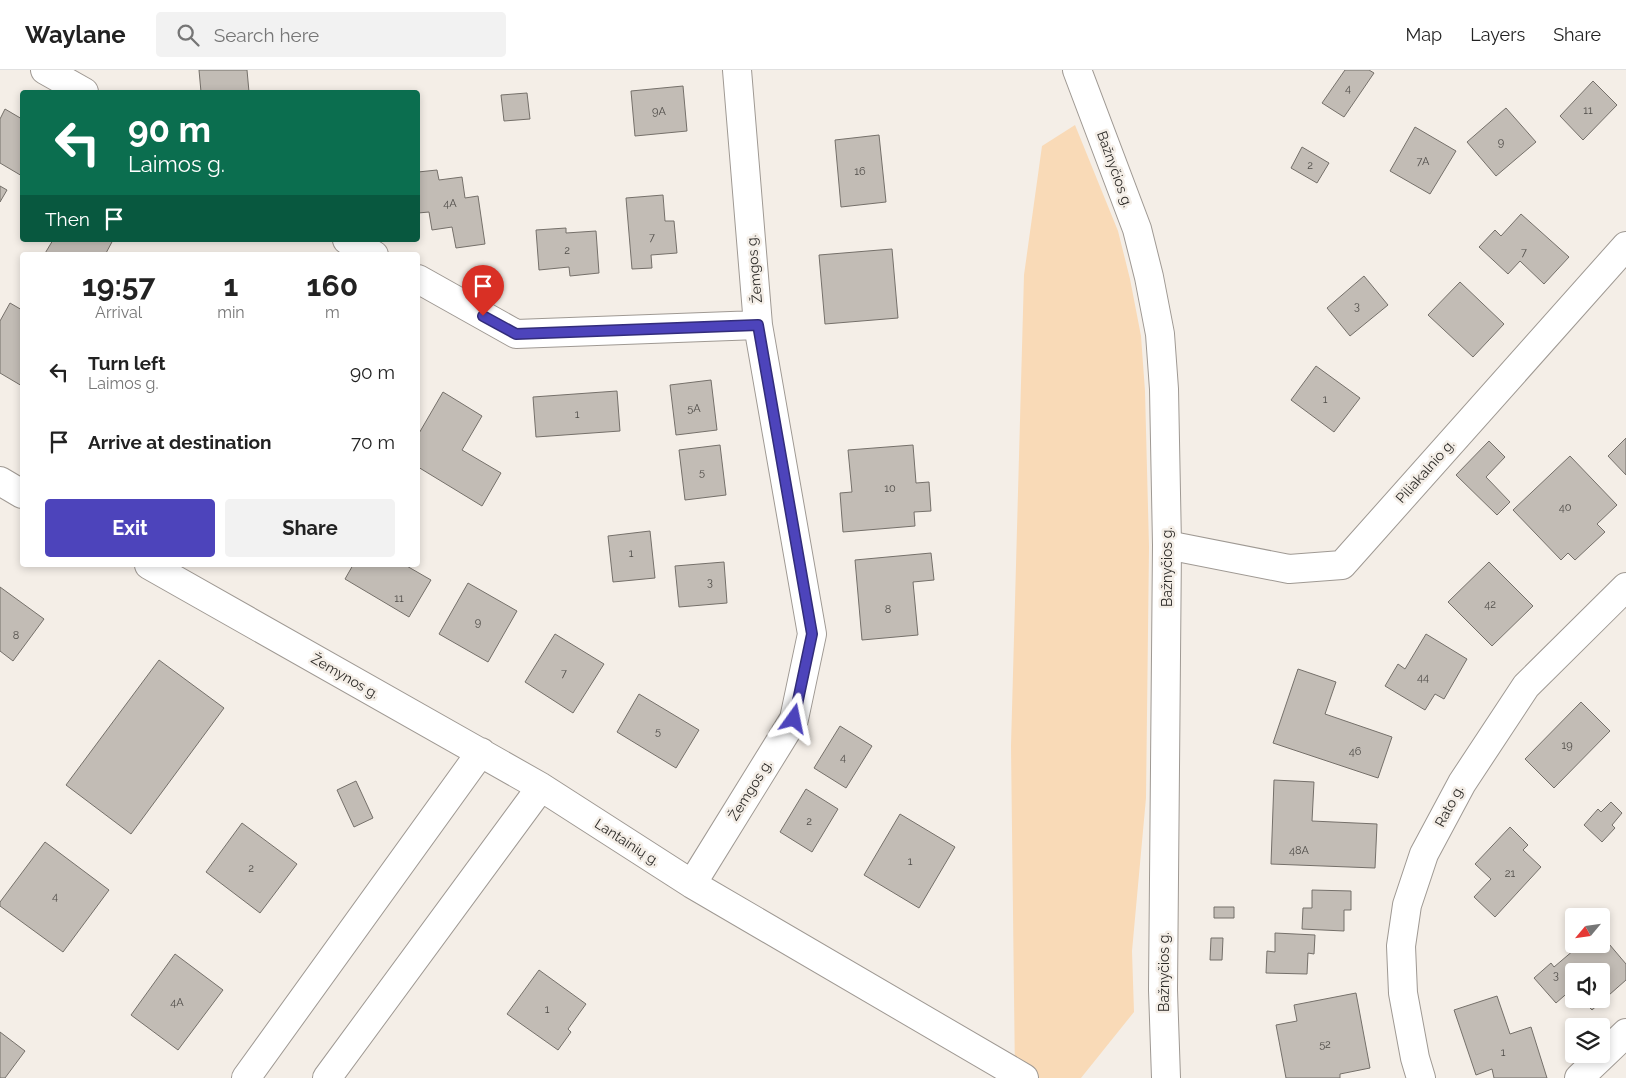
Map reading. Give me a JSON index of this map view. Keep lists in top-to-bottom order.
{
  "streets": {
    "street": [
      "Bažnyčios g.",
      "Žemgos g.",
      "Piliakalnio g.",
      "Žemynos g.",
      "Rato g.",
      "Lantainių g."
    ]
  },
  "crossings": [
    ["Bažnyčios g.", "Piliakalnio g."],
    ["Žemgos g.", "Lantainių g."],
    ["Žemynos g.", "Lantainių g."]
  ],
  "house_numbers": [
    "4",
    "11",
    "9A",
    "9",
    "7A",
    "2",
    "16",
    "4A",
    "7",
    "2",
    "7",
    "3",
    "1",
    "5A",
    "1",
    "5",
    "10",
    "40",
    "1",
    "3",
    "11",
    "42",
    "8",
    "9",
    "8",
    "7",
    "44",
    "5",
    "19",
    "46",
    "4",
    "2",
    "48A",
    "1",
    "2",
    "21",
    "4",
    "3",
    "4A",
    "1",
    "52",
    "1"
  ],
  "north": "bottom left",
  "page": {
    "header": "Waylane",
    "search": "Search here",
    "nav": ["Map", "Layers", "Share"],
    "turn": ["90 m", "Laimos g."],
    "then": "Then",
    "eta": [
      "19:57",
      "Arrival",
      "1",
      "min",
      "160",
      "m"
    ],
    "list": [
      {
        "name": "Turn left",
        "note": "Laimos g.",
        "value": "90 m"
      },
      {
        "name": "Arrive at destination",
        "value": "70 m"
      }
    ],
    "buttons": ["Exit", "Share"]
  }
}
